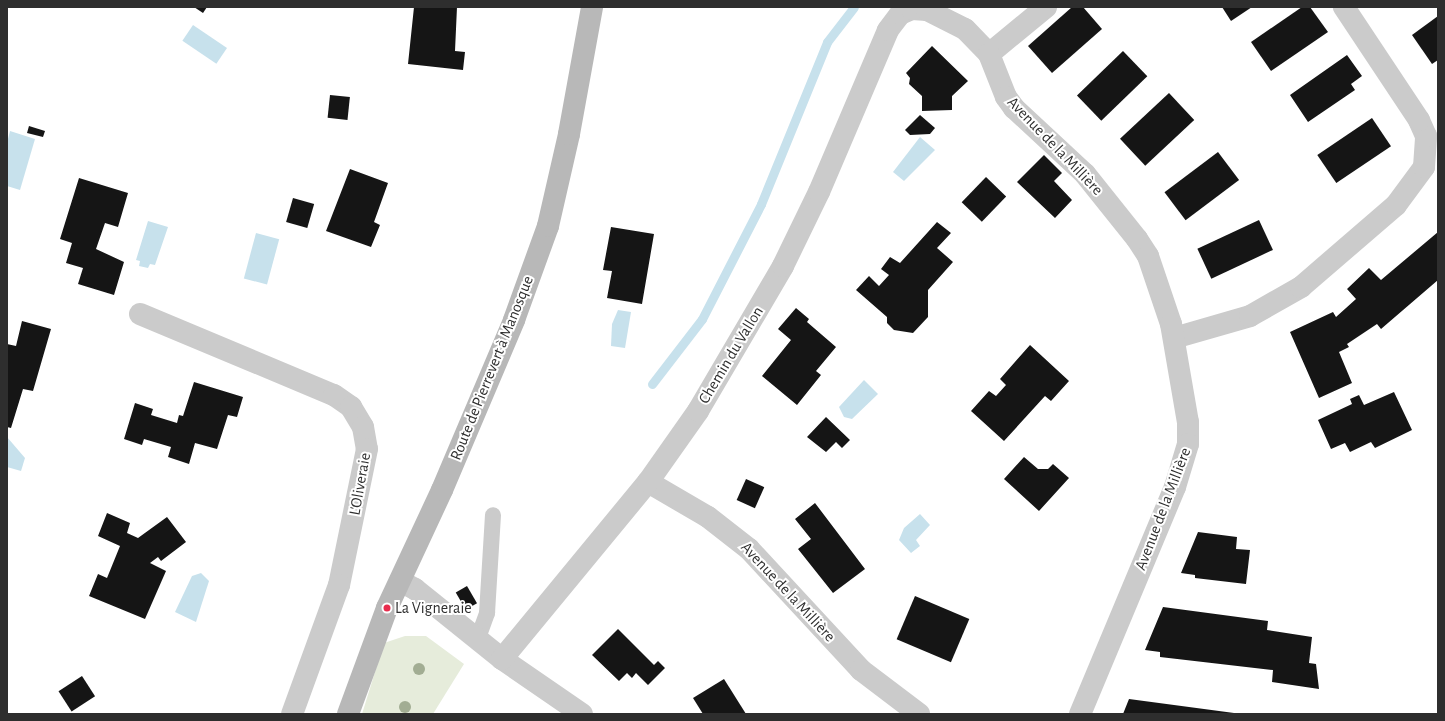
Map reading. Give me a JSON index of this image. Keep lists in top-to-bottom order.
{
  "streets": {
    "main road": ["Route de Pierrevert à Manosque"],
    "street": ["Avenue de la Millière", "Chemin du Vallon", "L'Oliveraie"]
  },
  "crossings": [
    ["Avenue de la Millière", "Chemin du Vallon"]
  ],
  "places": ["La Vigneraie"]
}
